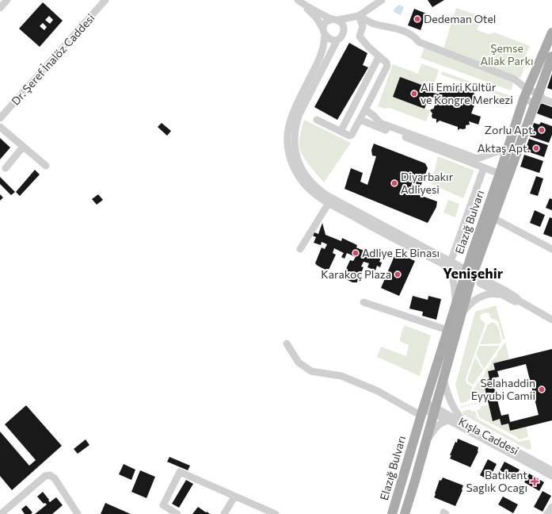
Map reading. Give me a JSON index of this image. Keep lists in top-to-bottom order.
{
  "streets": {
    "main road": ["Elazığ Bulvarı"],
    "street": ["Dr. Şeref İnalöz Caddesi", "Kışla Caddesi"]
  },
  "crossings": [
    ["Elazığ Bulvarı", "Kışla Caddesi"]
  ],
  "districts": ["Yenişehir"],
  "parks": ["Şemse Allak Parkı"],
  "places": {
    "other": [
      "Dedeman Otel",
      "Ali Emiri Kültür ve Kongre Merkezi",
      "Zorlu Apt.",
      "Aktaş Apt.",
      "Diyarbakır Adliyesi",
      "Adliye Ek Binası",
      "Karakoç Plaza",
      "Selahaddin Eyyubi Camii"
    ],
    "health": ["Batıkent Saglık Ocagı"]
  }
}
